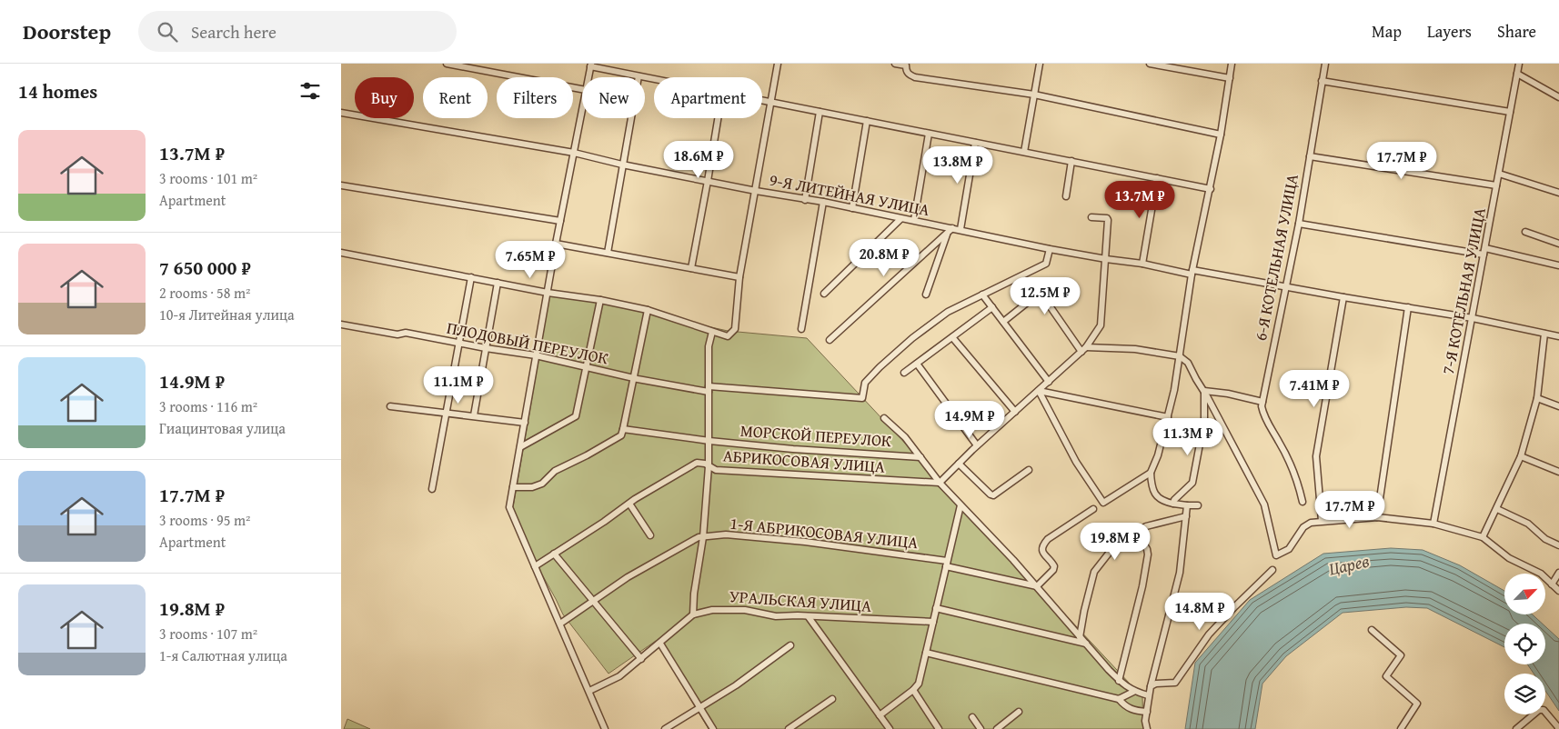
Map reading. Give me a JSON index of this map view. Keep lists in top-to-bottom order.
{
  "streets": {
    "street": [
      "9-Я ЛИТЕЙНАЯ УЛИЦА",
      "6-Я КОТЕЛЬНАЯ УЛИЦА",
      "7-Я КОТЕЛЬНАЯ УЛИЦА",
      "ПЛОДОВЫЙ ПЕРЕУЛОК",
      "МОРСКОЙ ПЕРЕУЛОК",
      "АБРИКОСОВАЯ УЛИЦА",
      "1-Я АБРИКОСОВАЯ УЛИЦА",
      "УРАЛЬСКАЯ УЛИЦА"
    ]
  },
  "crossings": [
    ["9-Я ЛИТЕЙНАЯ УЛИЦА", "6-Я КОТЕЛЬНАЯ УЛИЦА"],
    ["9-Я ЛИТЕЙНАЯ УЛИЦА", "7-Я КОТЕЛЬНАЯ УЛИЦА"]
  ],
  "water": ["Царев"],
  "north": "top right",
  "page": {
    "header": "Doorstep",
    "search": "Search here",
    "nav": ["Map", "Layers", "Share"],
    "heading": "14 homes",
    "chip": [
      "Buy",
      "Rent",
      "Filters",
      "New",
      "Apartment"
    ],
    "list": [
      {
        "name": "13.7M ₽",
        "note": "3 rooms · 101 m² · Apartment"
      },
      {
        "name": "7 650 000 ₽",
        "note": "2 rooms · 58 m² · 10-я Литейная улица"
      },
      {
        "name": "14.9M ₽",
        "note": "3 rooms · 116 m² · Гиацинтовая улица"
      },
      {
        "name": "17.7M ₽",
        "note": "3 rooms · 95 m² · Apartment"
      },
      {
        "name": "19.8M ₽",
        "note": "3 rooms · 107 m² · 1-я Салютная улица"
      }
    ],
    "price": [
      "18.6M ₽",
      "17.7M ₽",
      "13.8M ₽",
      "13.7M ₽",
      "20.8M ₽",
      "7.65M ₽",
      "12.5M ₽",
      "11.1M ₽",
      "7.41M ₽",
      "14.9M ₽",
      "11.3M ₽",
      "17.7M ₽",
      "19.8M ₽",
      "14.8M ₽"
    ]
  }
}
